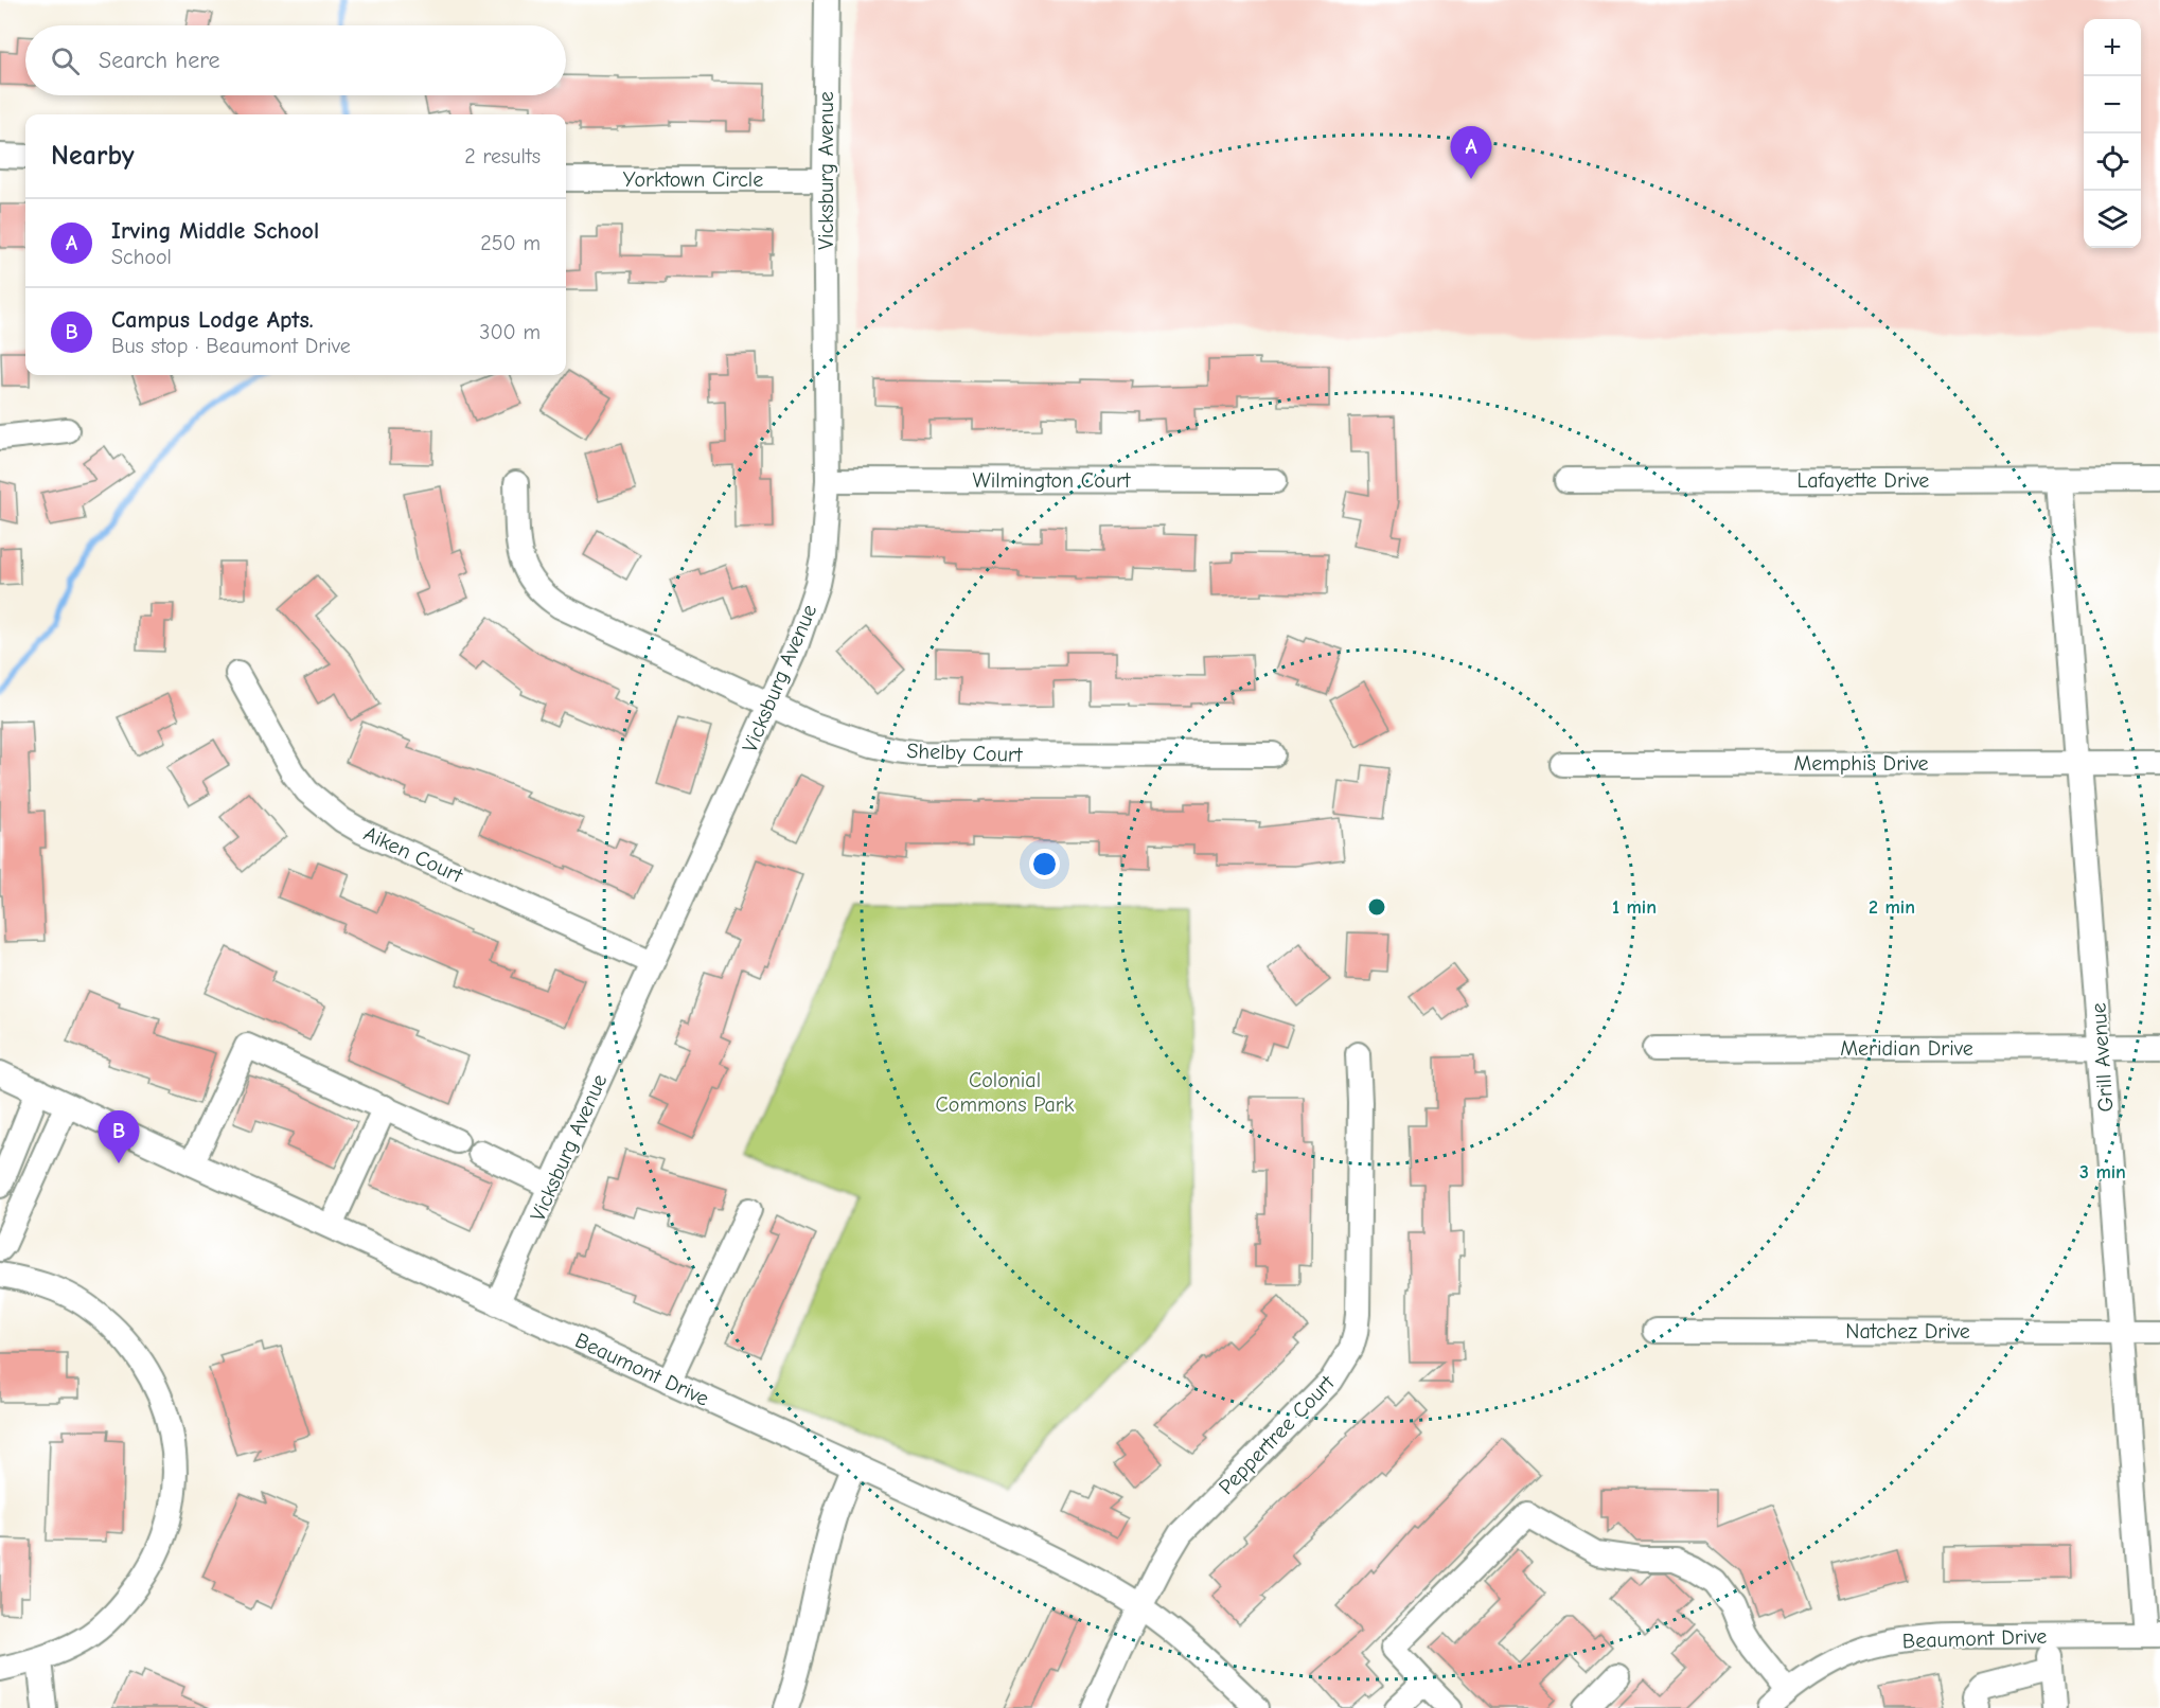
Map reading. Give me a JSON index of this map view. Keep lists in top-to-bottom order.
{
  "streets": {
    "street": [
      "Vicksburg Avenue",
      "Yorktown Circle",
      "Wilmington Court",
      "Lafayette Drive",
      "Shelby Court",
      "Memphis Drive",
      "Aiken Court",
      "Meridian Drive",
      "Grill Avenue",
      "Natchez Drive",
      "Beaumont Drive",
      "Peppertree Court"
    ]
  },
  "crossings": [
    ["Vicksburg Avenue", "Yorktown Circle"],
    ["Vicksburg Avenue", "Wilmington Court"],
    ["Vicksburg Avenue", "Shelby Court"],
    ["Vicksburg Avenue", "Aiken Court"],
    ["Vicksburg Avenue", "Beaumont Drive"],
    ["Lafayette Drive", "Grill Avenue"],
    ["Memphis Drive", "Grill Avenue"],
    ["Meridian Drive", "Grill Avenue"],
    ["Grill Avenue", "Natchez Drive"],
    ["Grill Avenue", "Beaumont Drive"],
    ["Beaumont Drive", "Peppertree Court"]
  ],
  "parks": ["Colonial Commons Park"],
  "page": {
    "map_buttons": ["+", "−"],
    "search": "Search here",
    "heading": ["Nearby", "2 results"],
    "pins": ["A", "B"],
    "list": [
      {
        "mark": "A",
        "name": "Irving Middle School",
        "note": "School",
        "value": "250 m"
      },
      {
        "mark": "B",
        "name": "Campus Lodge Apts.",
        "note": "Bus stop · Beaumont Drive",
        "value": "300 m"
      }
    ]
  },
  "rings": ["1 min", "2 min", "3 min"]
}
